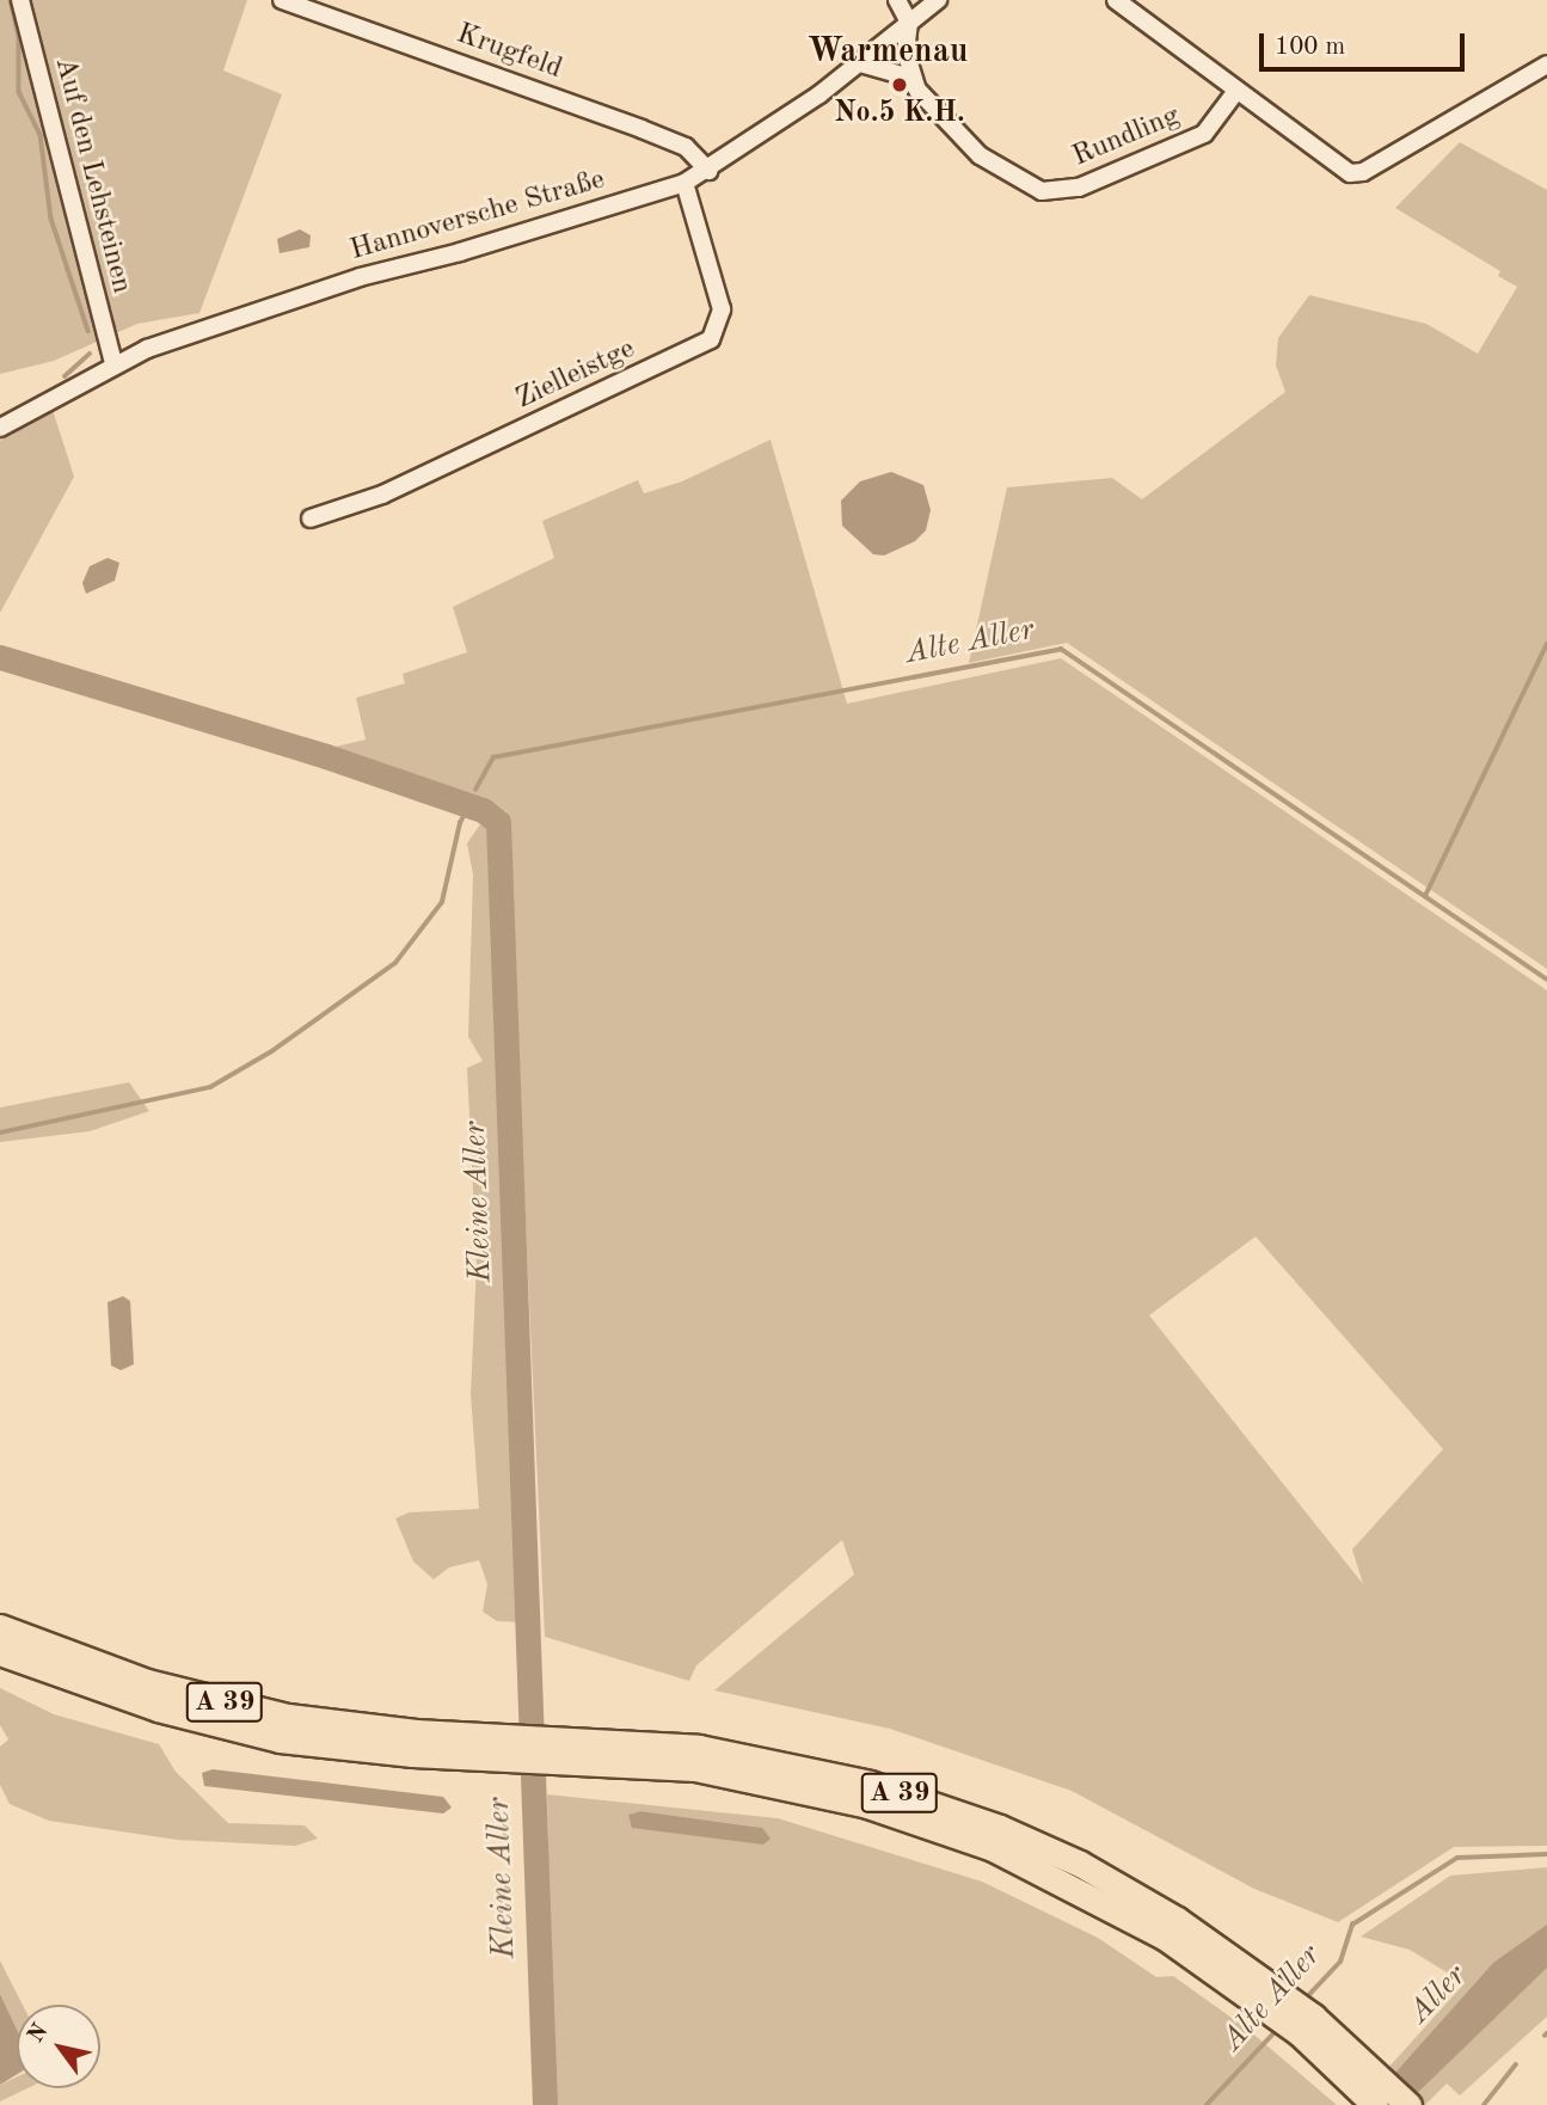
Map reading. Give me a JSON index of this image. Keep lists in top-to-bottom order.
{
  "streets": {
    "highway": ["A 39"],
    "street": [
      "Krugfeld",
      "Rundling",
      "Auf den Lehsteinen",
      "Hannoversche Straße",
      "Zielleistge"
    ]
  },
  "crossings": [
    ["Krugfeld", "Hannoversche Straße"],
    ["Auf den Lehsteinen", "Hannoversche Straße"],
    ["Hannoversche Straße", "Zielleistge"]
  ],
  "districts": ["Warmenau"],
  "water": ["Alte Aller", "Kleine Aller", "Aller"],
  "places": ["No.5 K.H."],
  "scale_bar": "100 m",
  "north": "top left"
}
